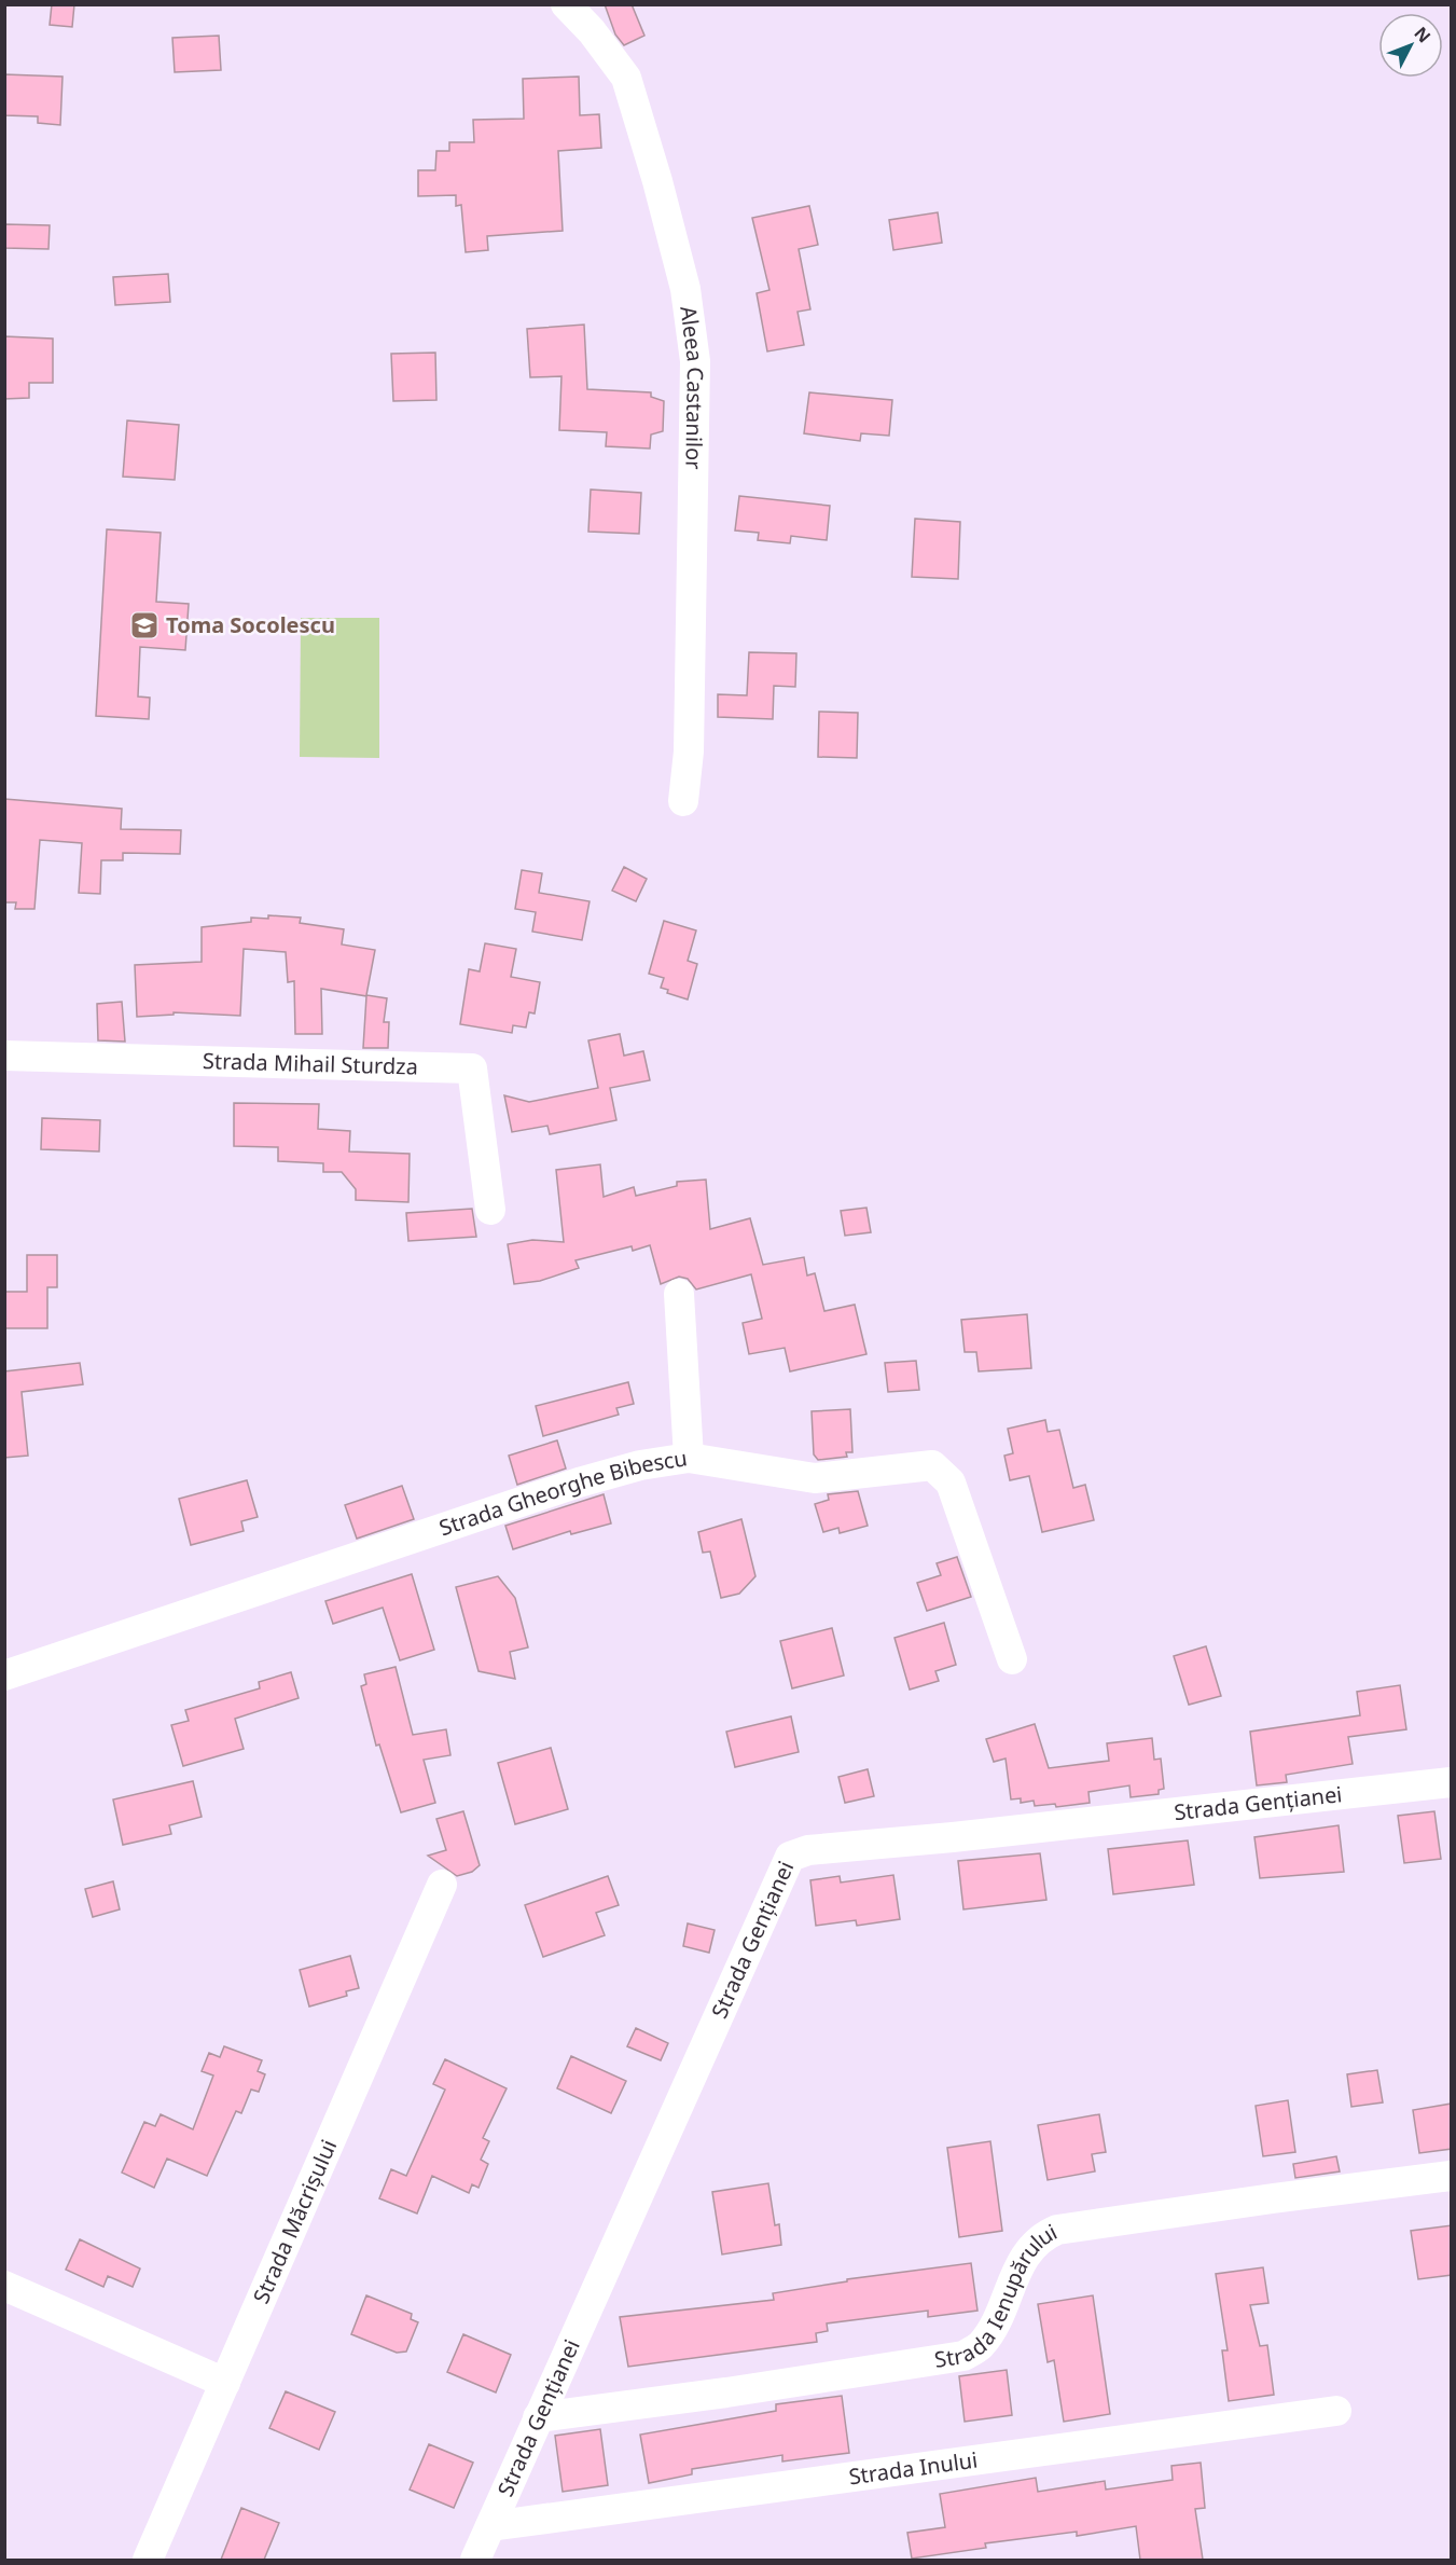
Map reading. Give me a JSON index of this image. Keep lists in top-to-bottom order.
{
  "streets": {
    "street": [
      "Aleea Castanilor",
      "Strada Mihail Sturdza",
      "Strada Gheorghe Bibescu",
      "Strada Gențianei",
      "Strada Măcrișului",
      "Strada Ienupărului",
      "Strada Inului"
    ]
  },
  "crossings": [
    ["Strada Gențianei", "Strada Ienupărului"],
    ["Strada Gențianei", "Strada Inului"]
  ],
  "places": {
    "school or university": ["Toma Socolescu"]
  },
  "north": "top right"
}
